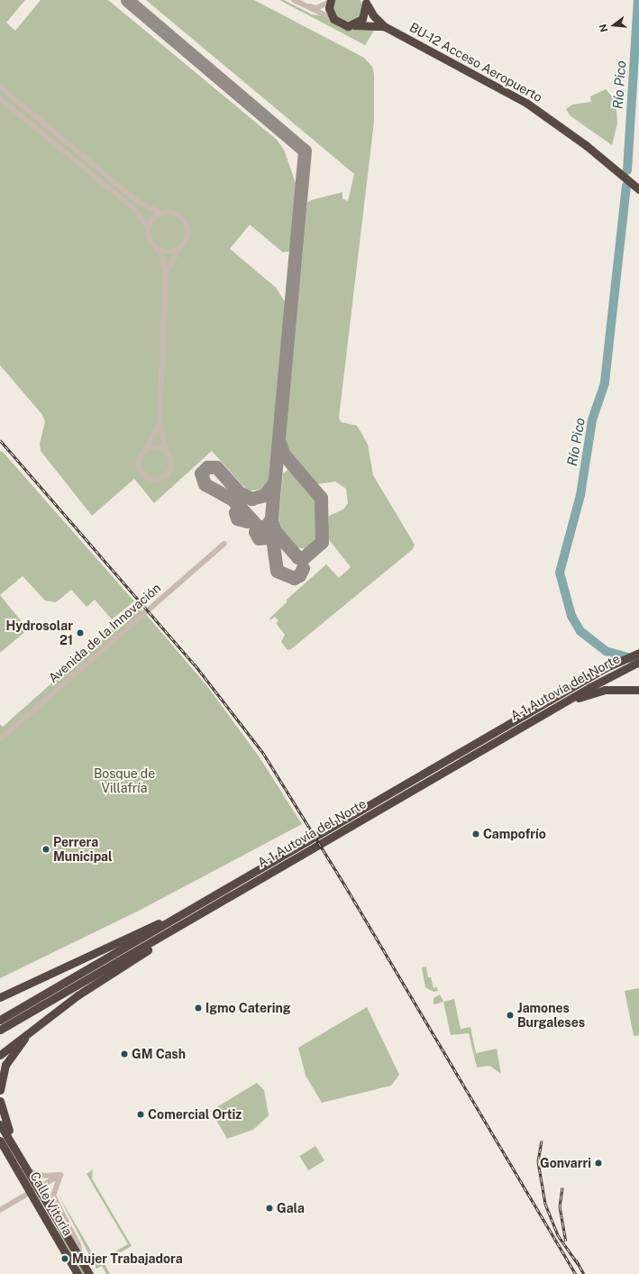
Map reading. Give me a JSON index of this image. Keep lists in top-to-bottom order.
{
  "streets": {
    "highway": ["BU-12 Acceso Aeropuerto", "A-1 Autovía del Norte", "Calle Vitoria"],
    "street": ["Avenida de la Innovación"]
  },
  "water": ["Río Pico"],
  "parks": ["Bosque de Villafría"],
  "places": [
    "Hydrosolar 21",
    "Campofrío",
    "Perrera Municipal",
    "Igmo Catering",
    "Jamones Burgaleses",
    "GM Cash",
    "Comercial Ortiz",
    "Gonvarri",
    "Gala",
    "Mujer Trabajadora"
  ],
  "north": "left"
}
